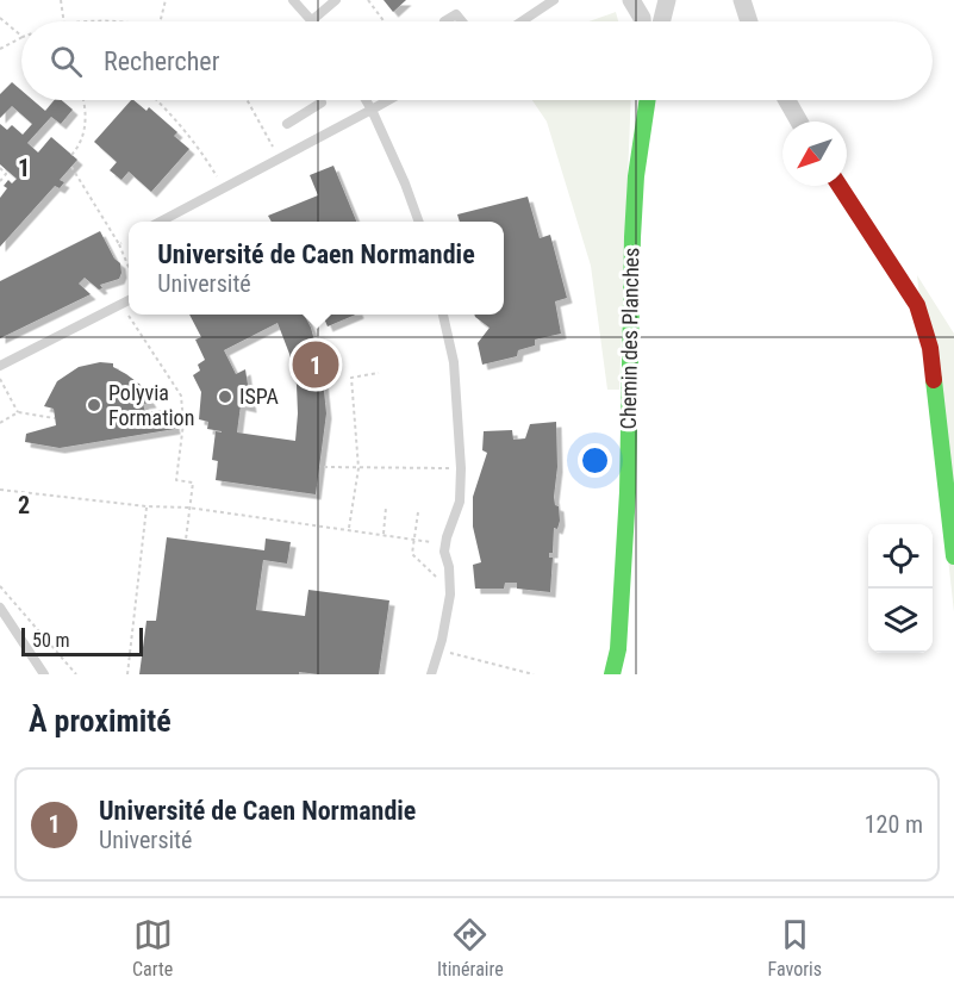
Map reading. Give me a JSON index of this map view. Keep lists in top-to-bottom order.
{
  "streets": {
    "street": ["Chemin des Planches"]
  },
  "places": ["ISPA", "Polyvia Formation"],
  "scale_bar": "50 m",
  "north": "bottom left",
  "page": {
    "search": "Rechercher",
    "popup": ["Université de Caen Normandie", "Université"],
    "pins": "1",
    "scale": "50 m",
    "heading": "À proximité",
    "list": [
      {
        "mark": "1",
        "name": "Université de Caen Normandie",
        "note": "Université",
        "value": "120 m"
      }
    ],
    "nav": ["Carte", "Itinéraire", "Favoris"]
  },
  "grid": {
    "rows": ["1", "2"]
  }
}
